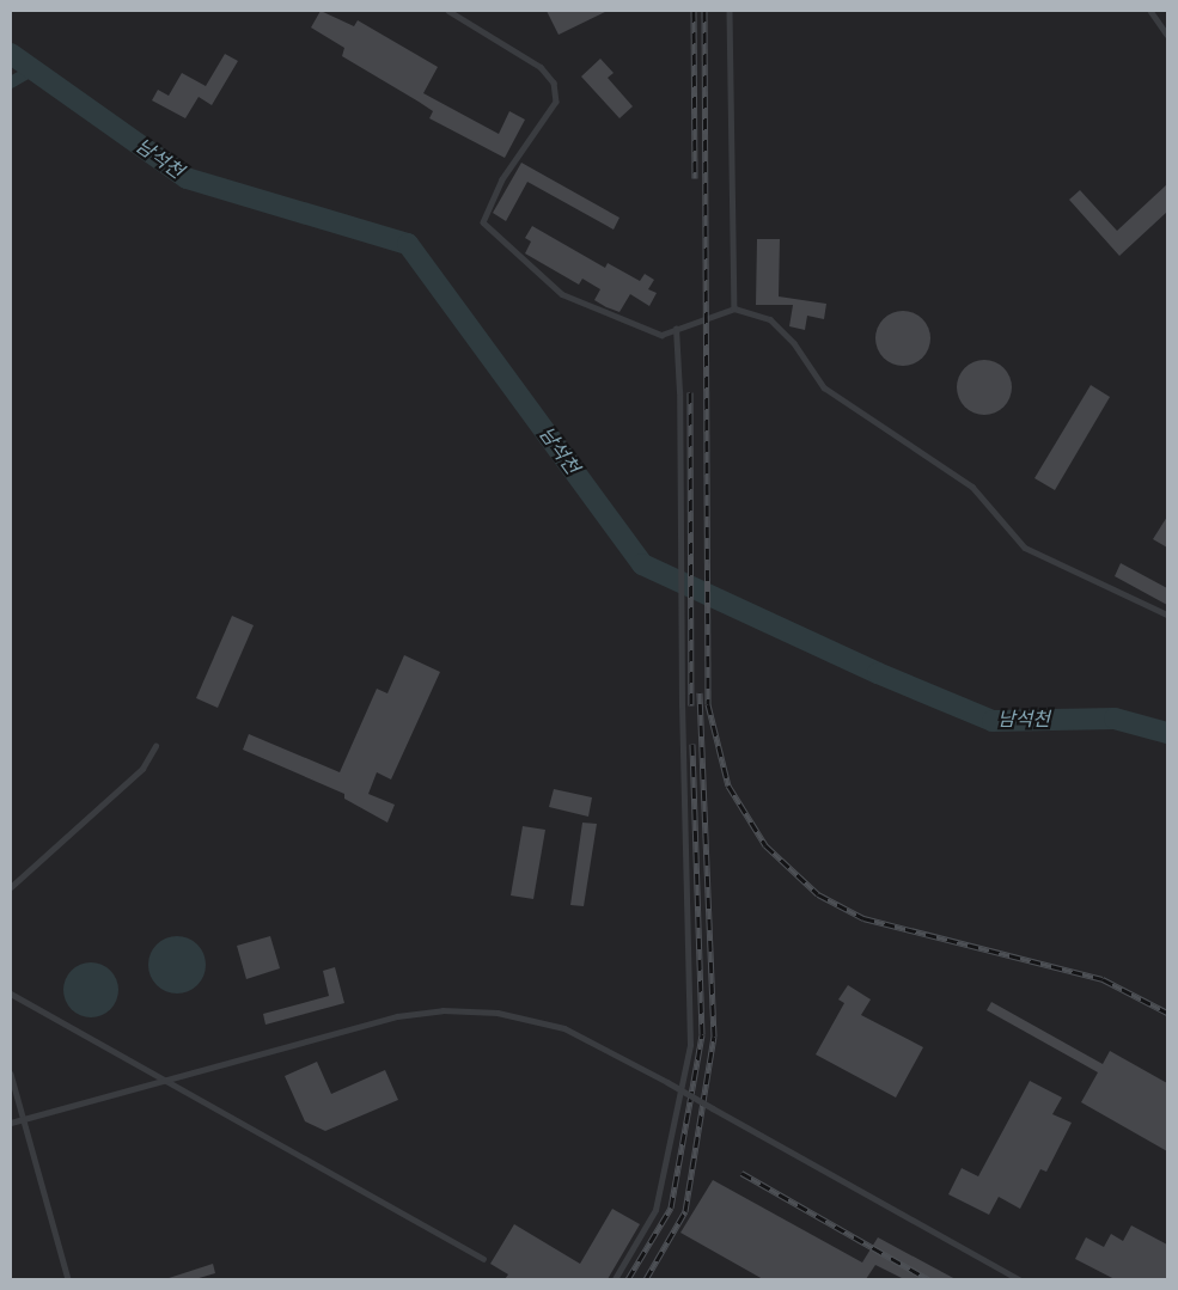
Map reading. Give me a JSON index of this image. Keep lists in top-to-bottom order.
{
  "water": ["남석천"]
}
